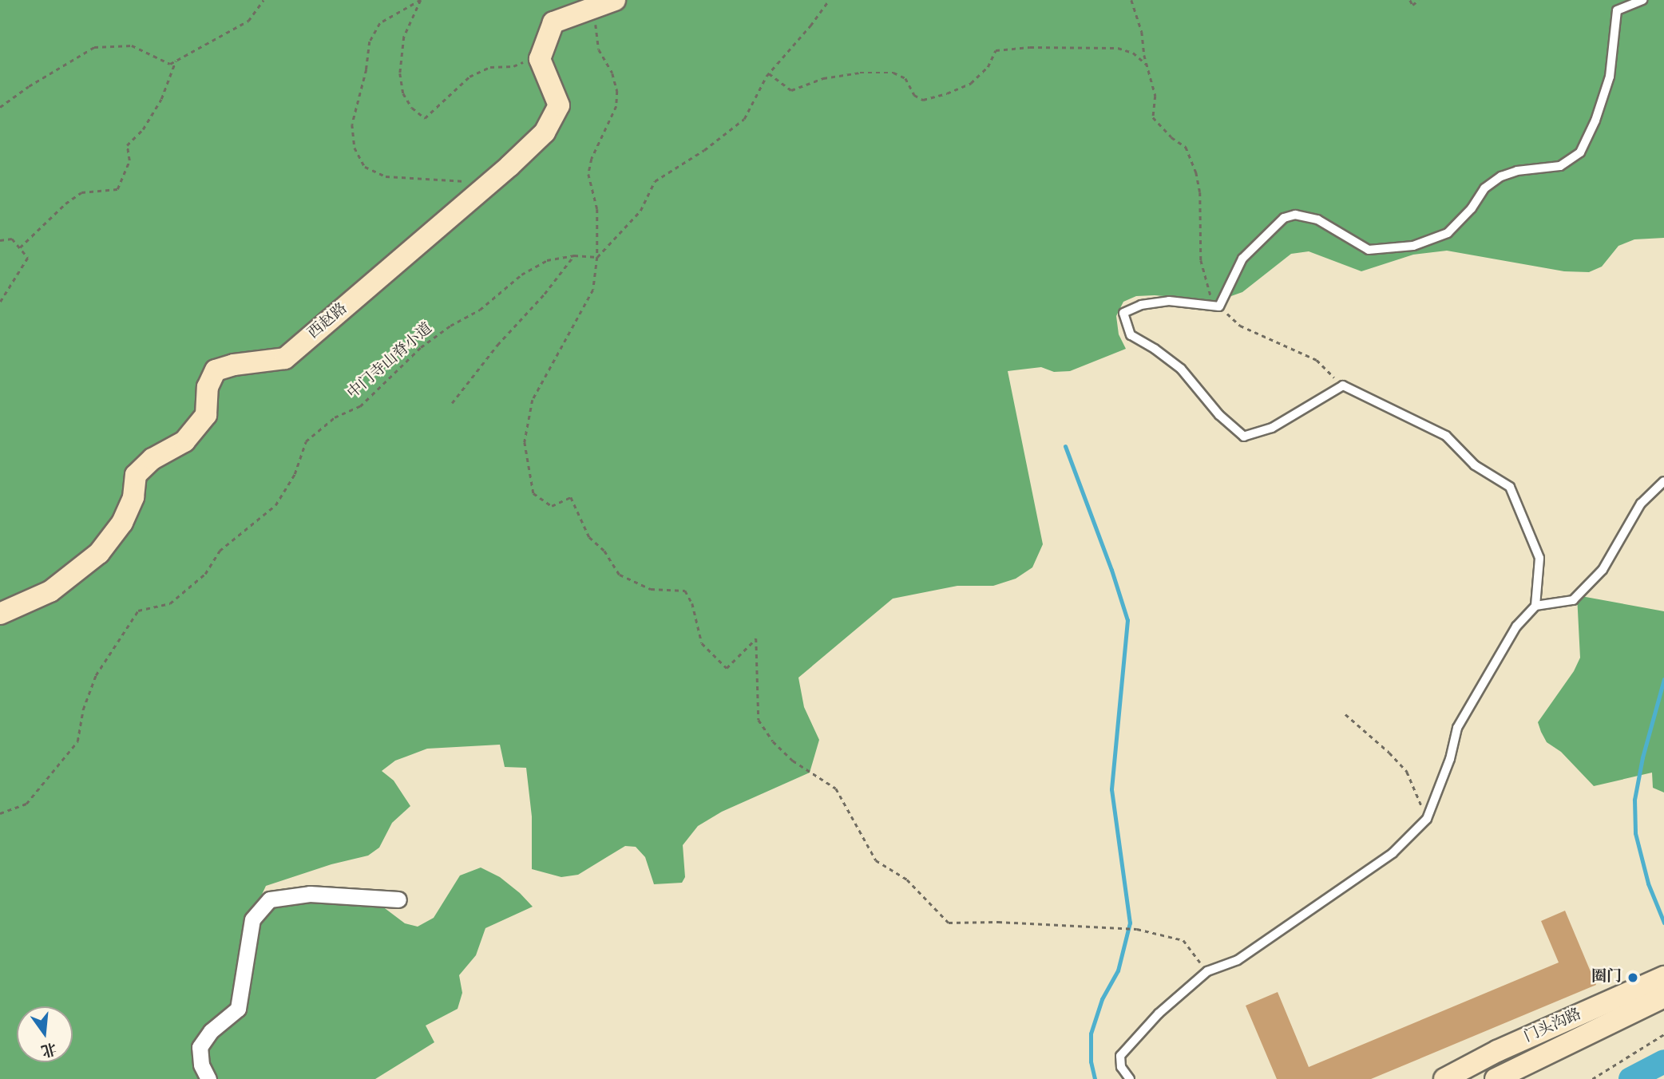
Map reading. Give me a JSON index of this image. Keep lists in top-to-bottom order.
{
  "streets": {
    "street": ["西赵路", "门头沟路"],
    "path": ["中门寺山脊小道"]
  },
  "places": ["圈门"],
  "north": "bottom"
}
